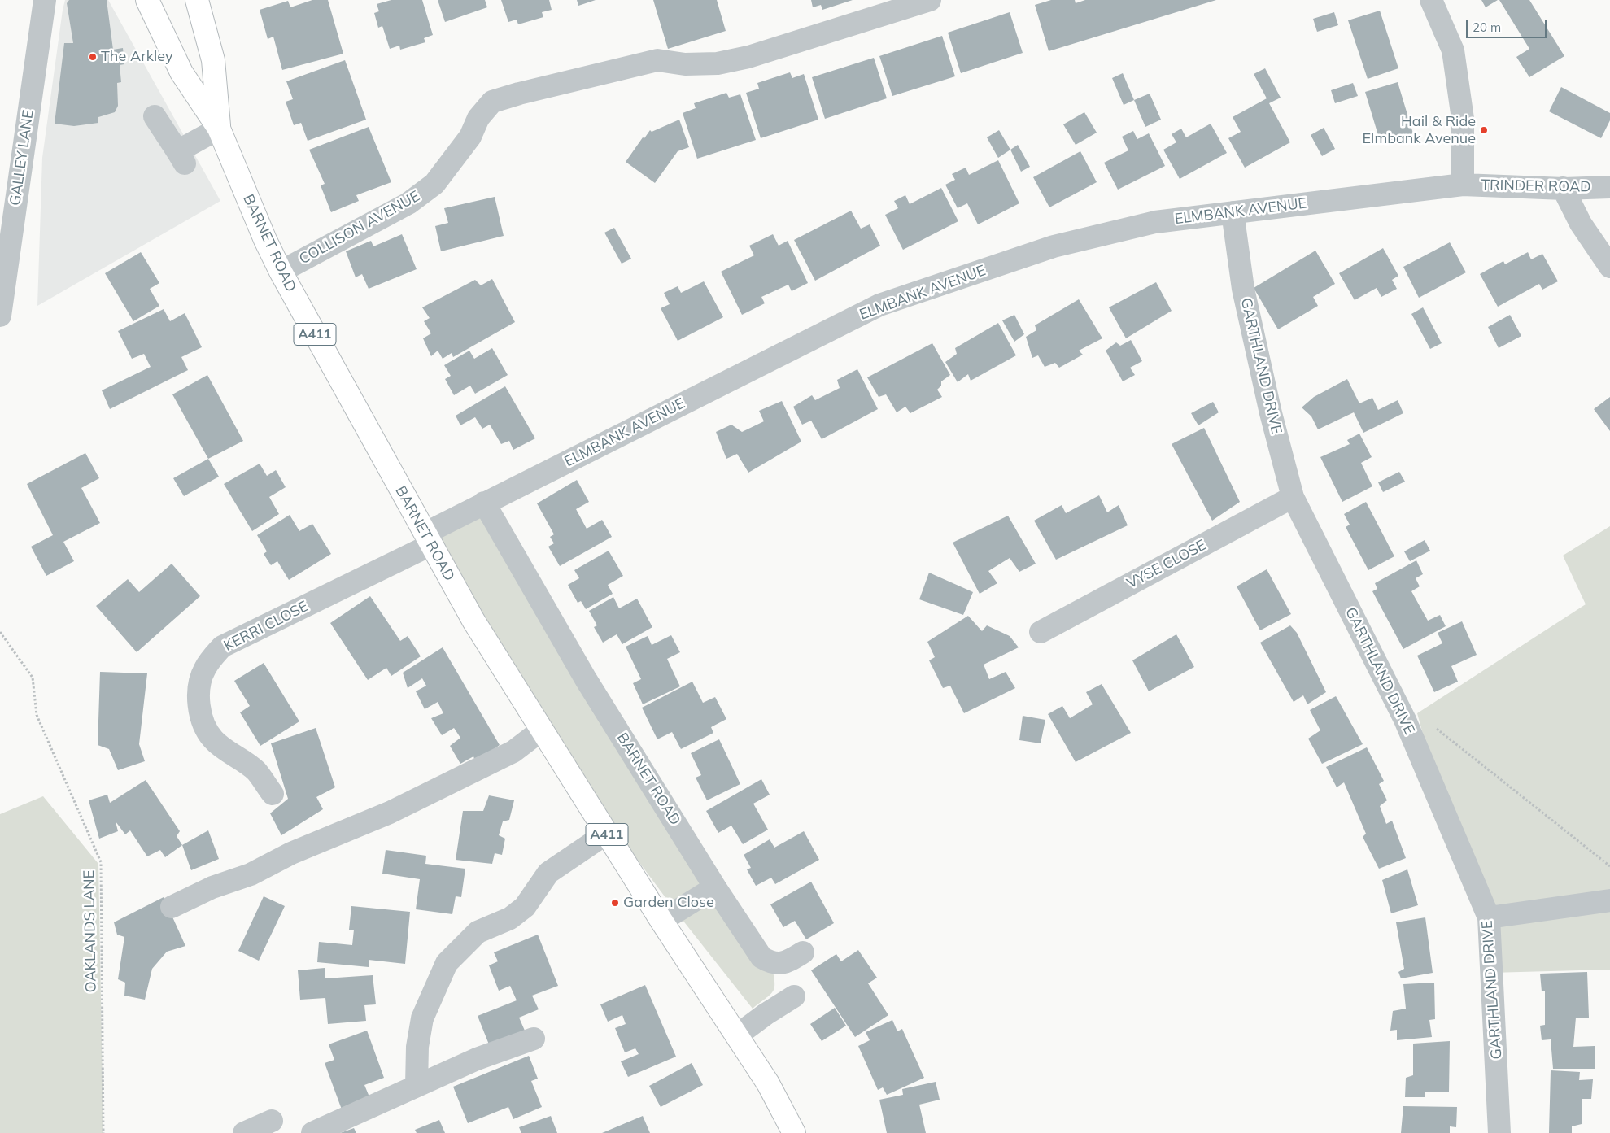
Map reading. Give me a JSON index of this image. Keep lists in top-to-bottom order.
{
  "streets": {
    "main road": ["BARNET ROAD", "A411"],
    "street": [
      "GALLEY LANE",
      "TRINDER ROAD",
      "ELMBANK AVENUE",
      "COLLISON AVENUE",
      "GARTHLAND DRIVE",
      "VYSE CLOSE",
      "KERRI CLOSE"
    ],
    "path": ["OAKLANDS LANE"]
  },
  "crossings": [
    ["TRINDER ROAD", "ELMBANK AVENUE"],
    ["ELMBANK AVENUE", "BARNET ROAD"],
    ["ELMBANK AVENUE", "GARTHLAND DRIVE"],
    ["ELMBANK AVENUE", "KERRI CLOSE"],
    ["COLLISON AVENUE", "BARNET ROAD"],
    ["BARNET ROAD", "KERRI CLOSE"],
    ["GARTHLAND DRIVE", "VYSE CLOSE"]
  ],
  "places": ["The Arkley", "Hail & Ride Elmbank Avenue", "Garden Close"],
  "scale_bar": "20 m"
}
